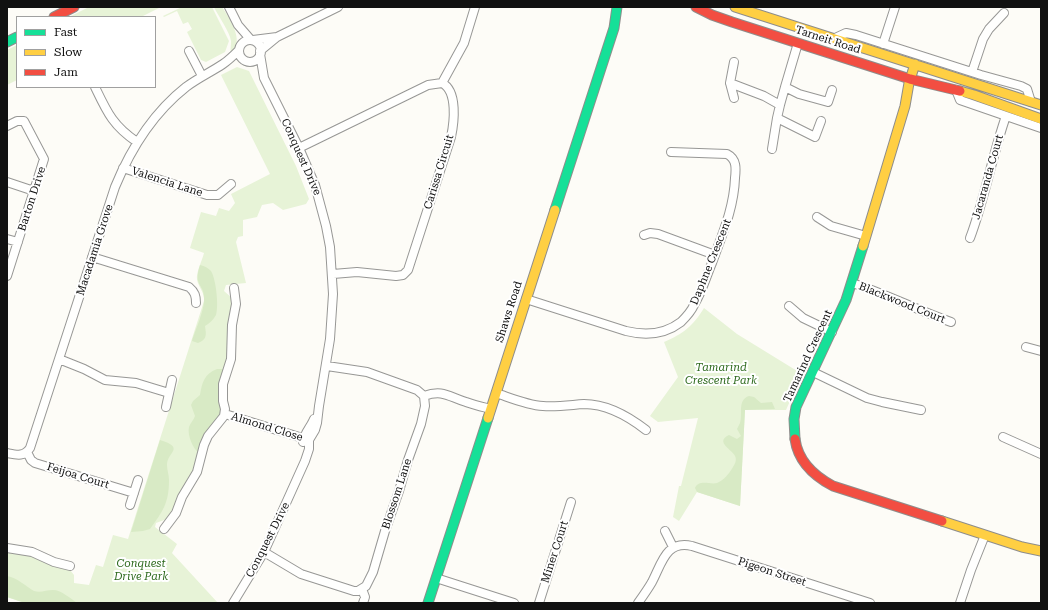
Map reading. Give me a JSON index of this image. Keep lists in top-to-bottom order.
{
  "streets": {
    "street": [
      "Tarneit Road",
      "Conquest Drive",
      "Carissa Circuit",
      "Jacaranda Court",
      "Valencia Lane",
      "Barton Drive",
      "Macadamia Grove",
      "Daphne Crescent",
      "Blackwood Court",
      "Shaws Road",
      "Tamarind Crescent",
      "Almond Close",
      "Feijoa Court",
      "Blossom Lane",
      "Miner Court",
      "Pigeon Street"
    ]
  },
  "crossings": [
    ["Tarneit Road", "Tamarind Crescent"],
    ["Conquest Drive", "Carissa Circuit"],
    ["Conquest Drive", "Macadamia Grove"],
    ["Conquest Drive", "Almond Close"],
    ["Valencia Lane", "Macadamia Grove"],
    ["Macadamia Grove", "Feijoa Court"],
    ["Daphne Crescent", "Shaws Road"],
    ["Blackwood Court", "Tamarind Crescent"]
  ],
  "parks": ["Tamarind Crescent Park", "Conquest Drive Park"],
  "legend": ["Fast", "Slow", "Jam"]
}
